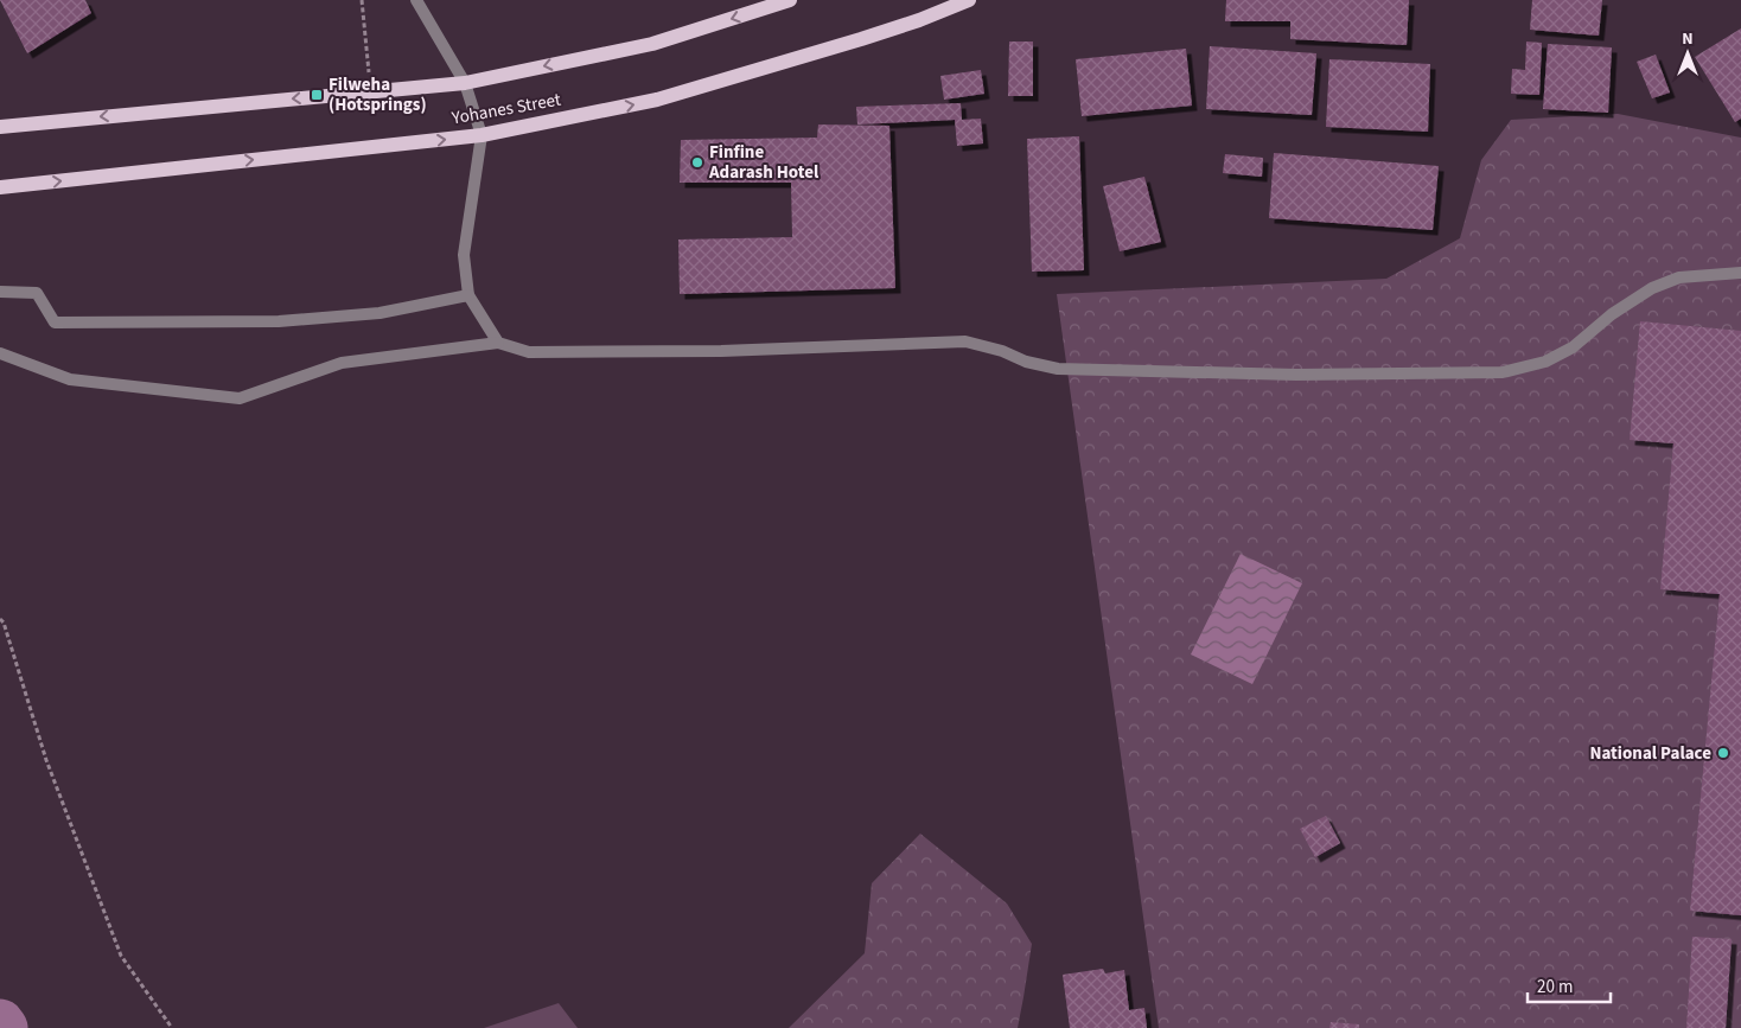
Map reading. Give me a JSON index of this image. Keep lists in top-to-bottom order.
{
  "streets": {
    "main road": ["Yohanes Street"]
  },
  "places": {
    "transit": ["Filweha (Hotsprings)"],
    "other": ["Finfine Adarash Hotel", "National Palace"]
  },
  "scale_bar": "20 m",
  "north": "top"
}
